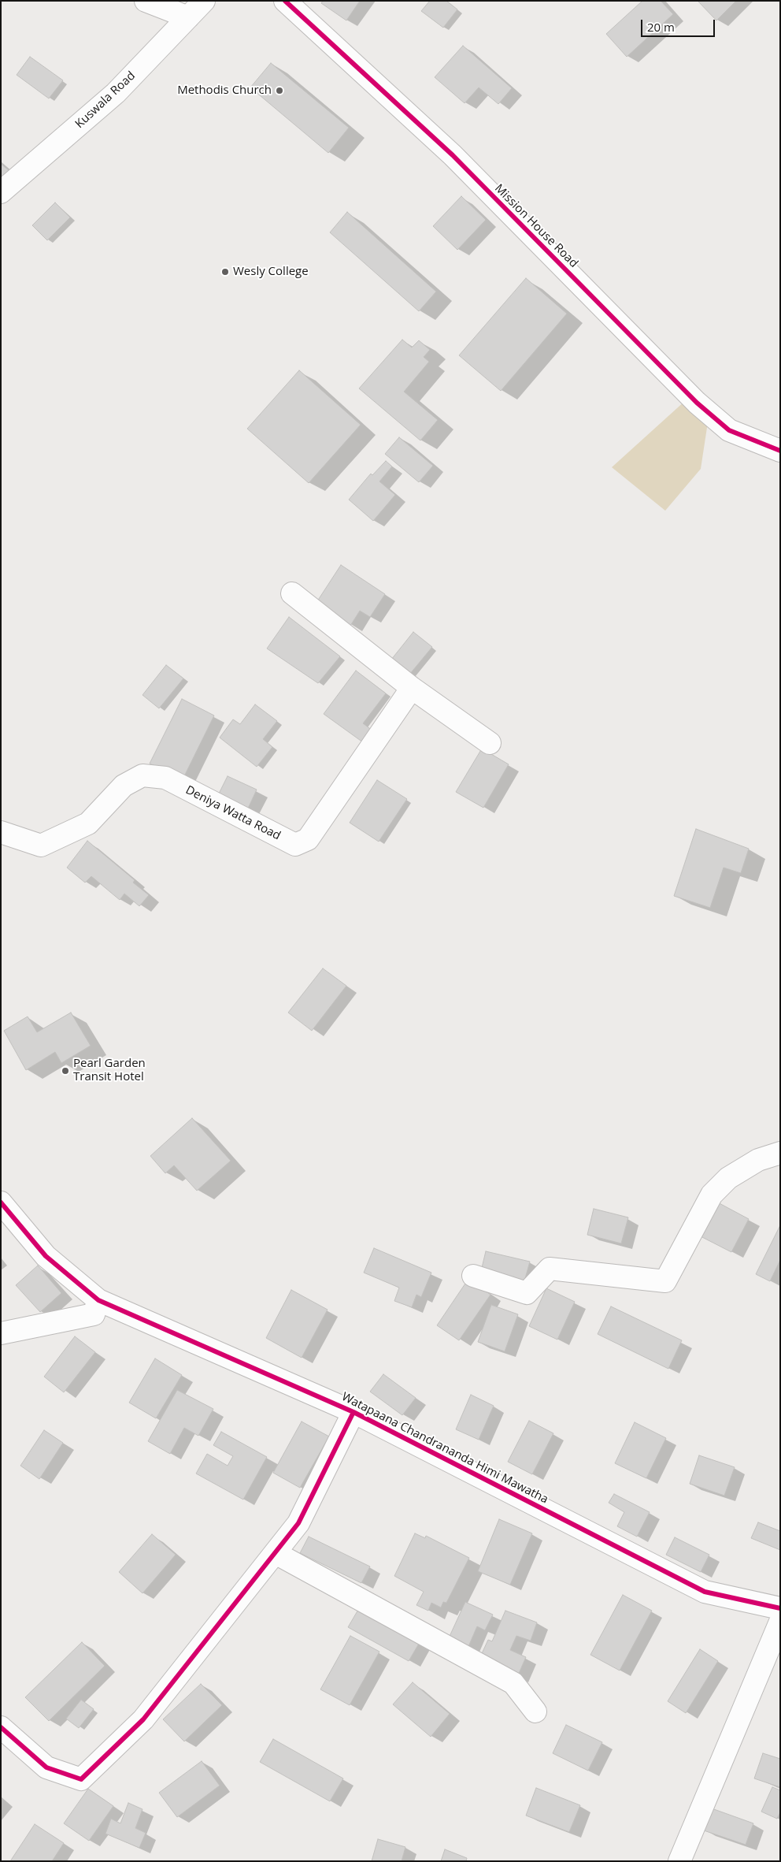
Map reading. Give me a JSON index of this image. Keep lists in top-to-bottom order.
{
  "streets": {
    "street": [
      "Kuswala Road",
      "Mission House Road",
      "Deniya Watta Road",
      "Watapaana Chandrananda Himi Mawatha"
    ]
  },
  "places": ["Methodis Church", "Wesly College", "Pearl Garden Transit Hotel"],
  "scale_bar": "20 m"
}
